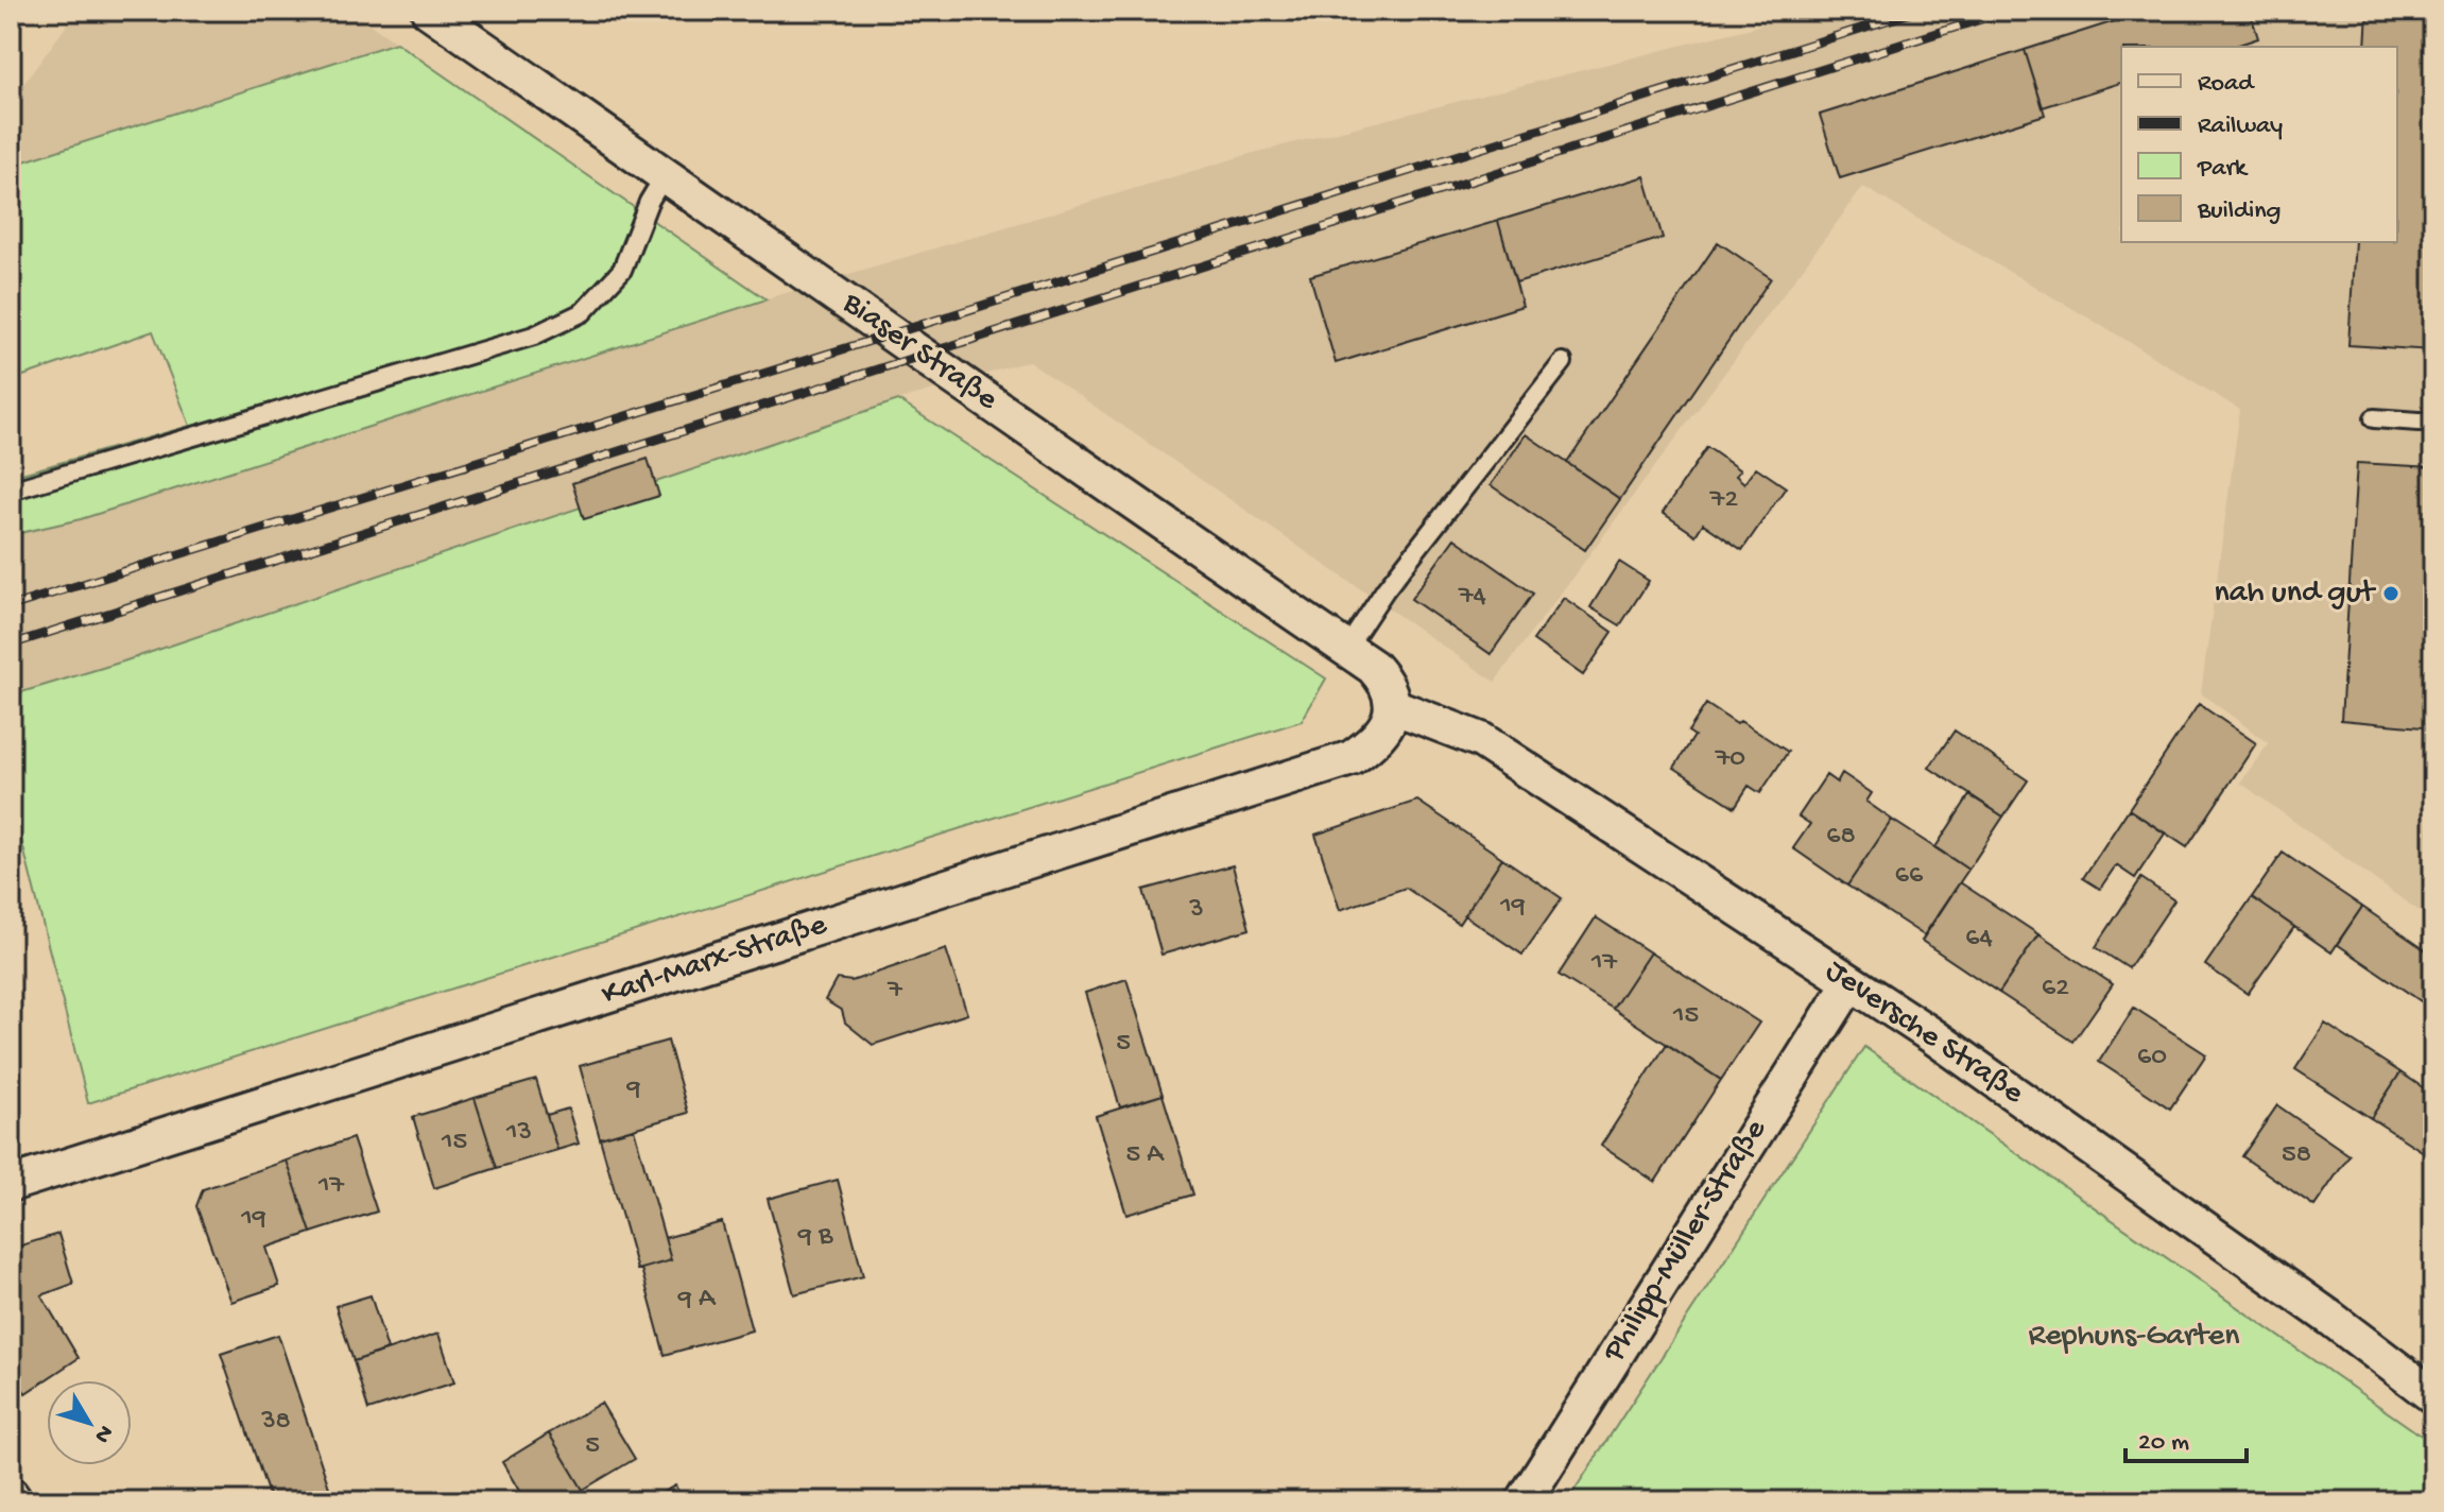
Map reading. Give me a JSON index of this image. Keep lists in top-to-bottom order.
{
  "streets": {
    "street": [
      "Biaser Straße",
      "Karl-Marx-Straße",
      "Jeversche Straße",
      "Philipp-Müller-Straße"
    ]
  },
  "crossings": [
    ["Biaser Straße", "Karl-Marx-Straße"],
    ["Biaser Straße", "Jeversche Straße"],
    ["Karl-Marx-Straße", "Jeversche Straße"],
    ["Jeversche Straße", "Philipp-Müller-Straße"]
  ],
  "parks": ["Rephuns-Garten"],
  "places": ["nah und gut"],
  "house_numbers": [
    "72",
    "74",
    "70",
    "68",
    "66",
    "19",
    "3",
    "64",
    "17",
    "62",
    "7",
    "15",
    "5",
    "60",
    "9",
    "13",
    "15",
    "5 A",
    "58",
    "17",
    "19",
    "9 B",
    "9 A",
    "38",
    "5"
  ],
  "legend": [
    "Road",
    "Railway",
    "Park",
    "Building"
  ],
  "scale_bar": "20 m",
  "north": "bottom right"
}
